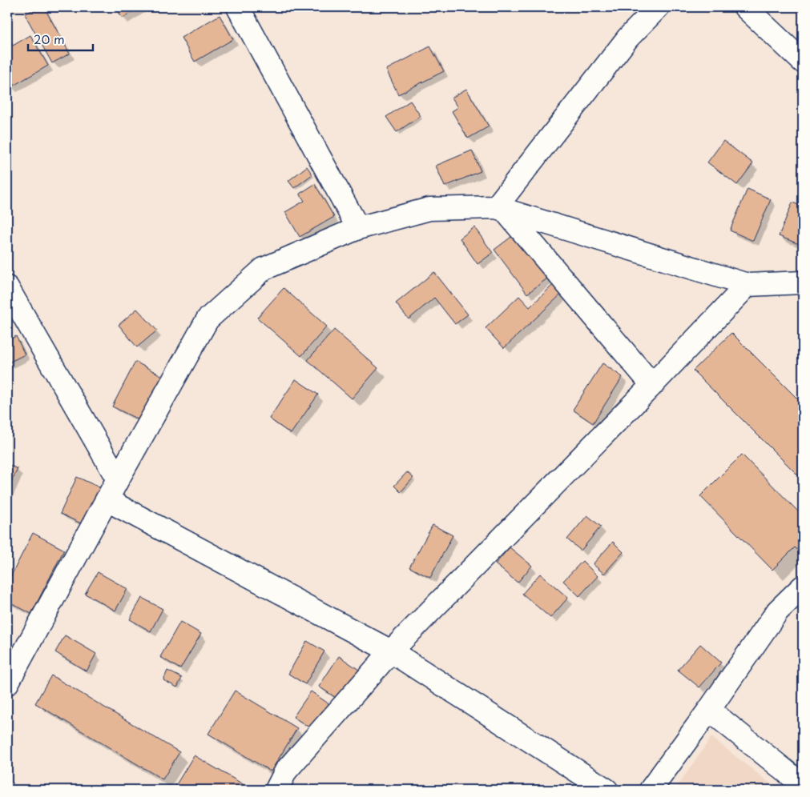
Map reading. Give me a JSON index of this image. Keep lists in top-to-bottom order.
{
  "scale_bar": "20 m"
}
